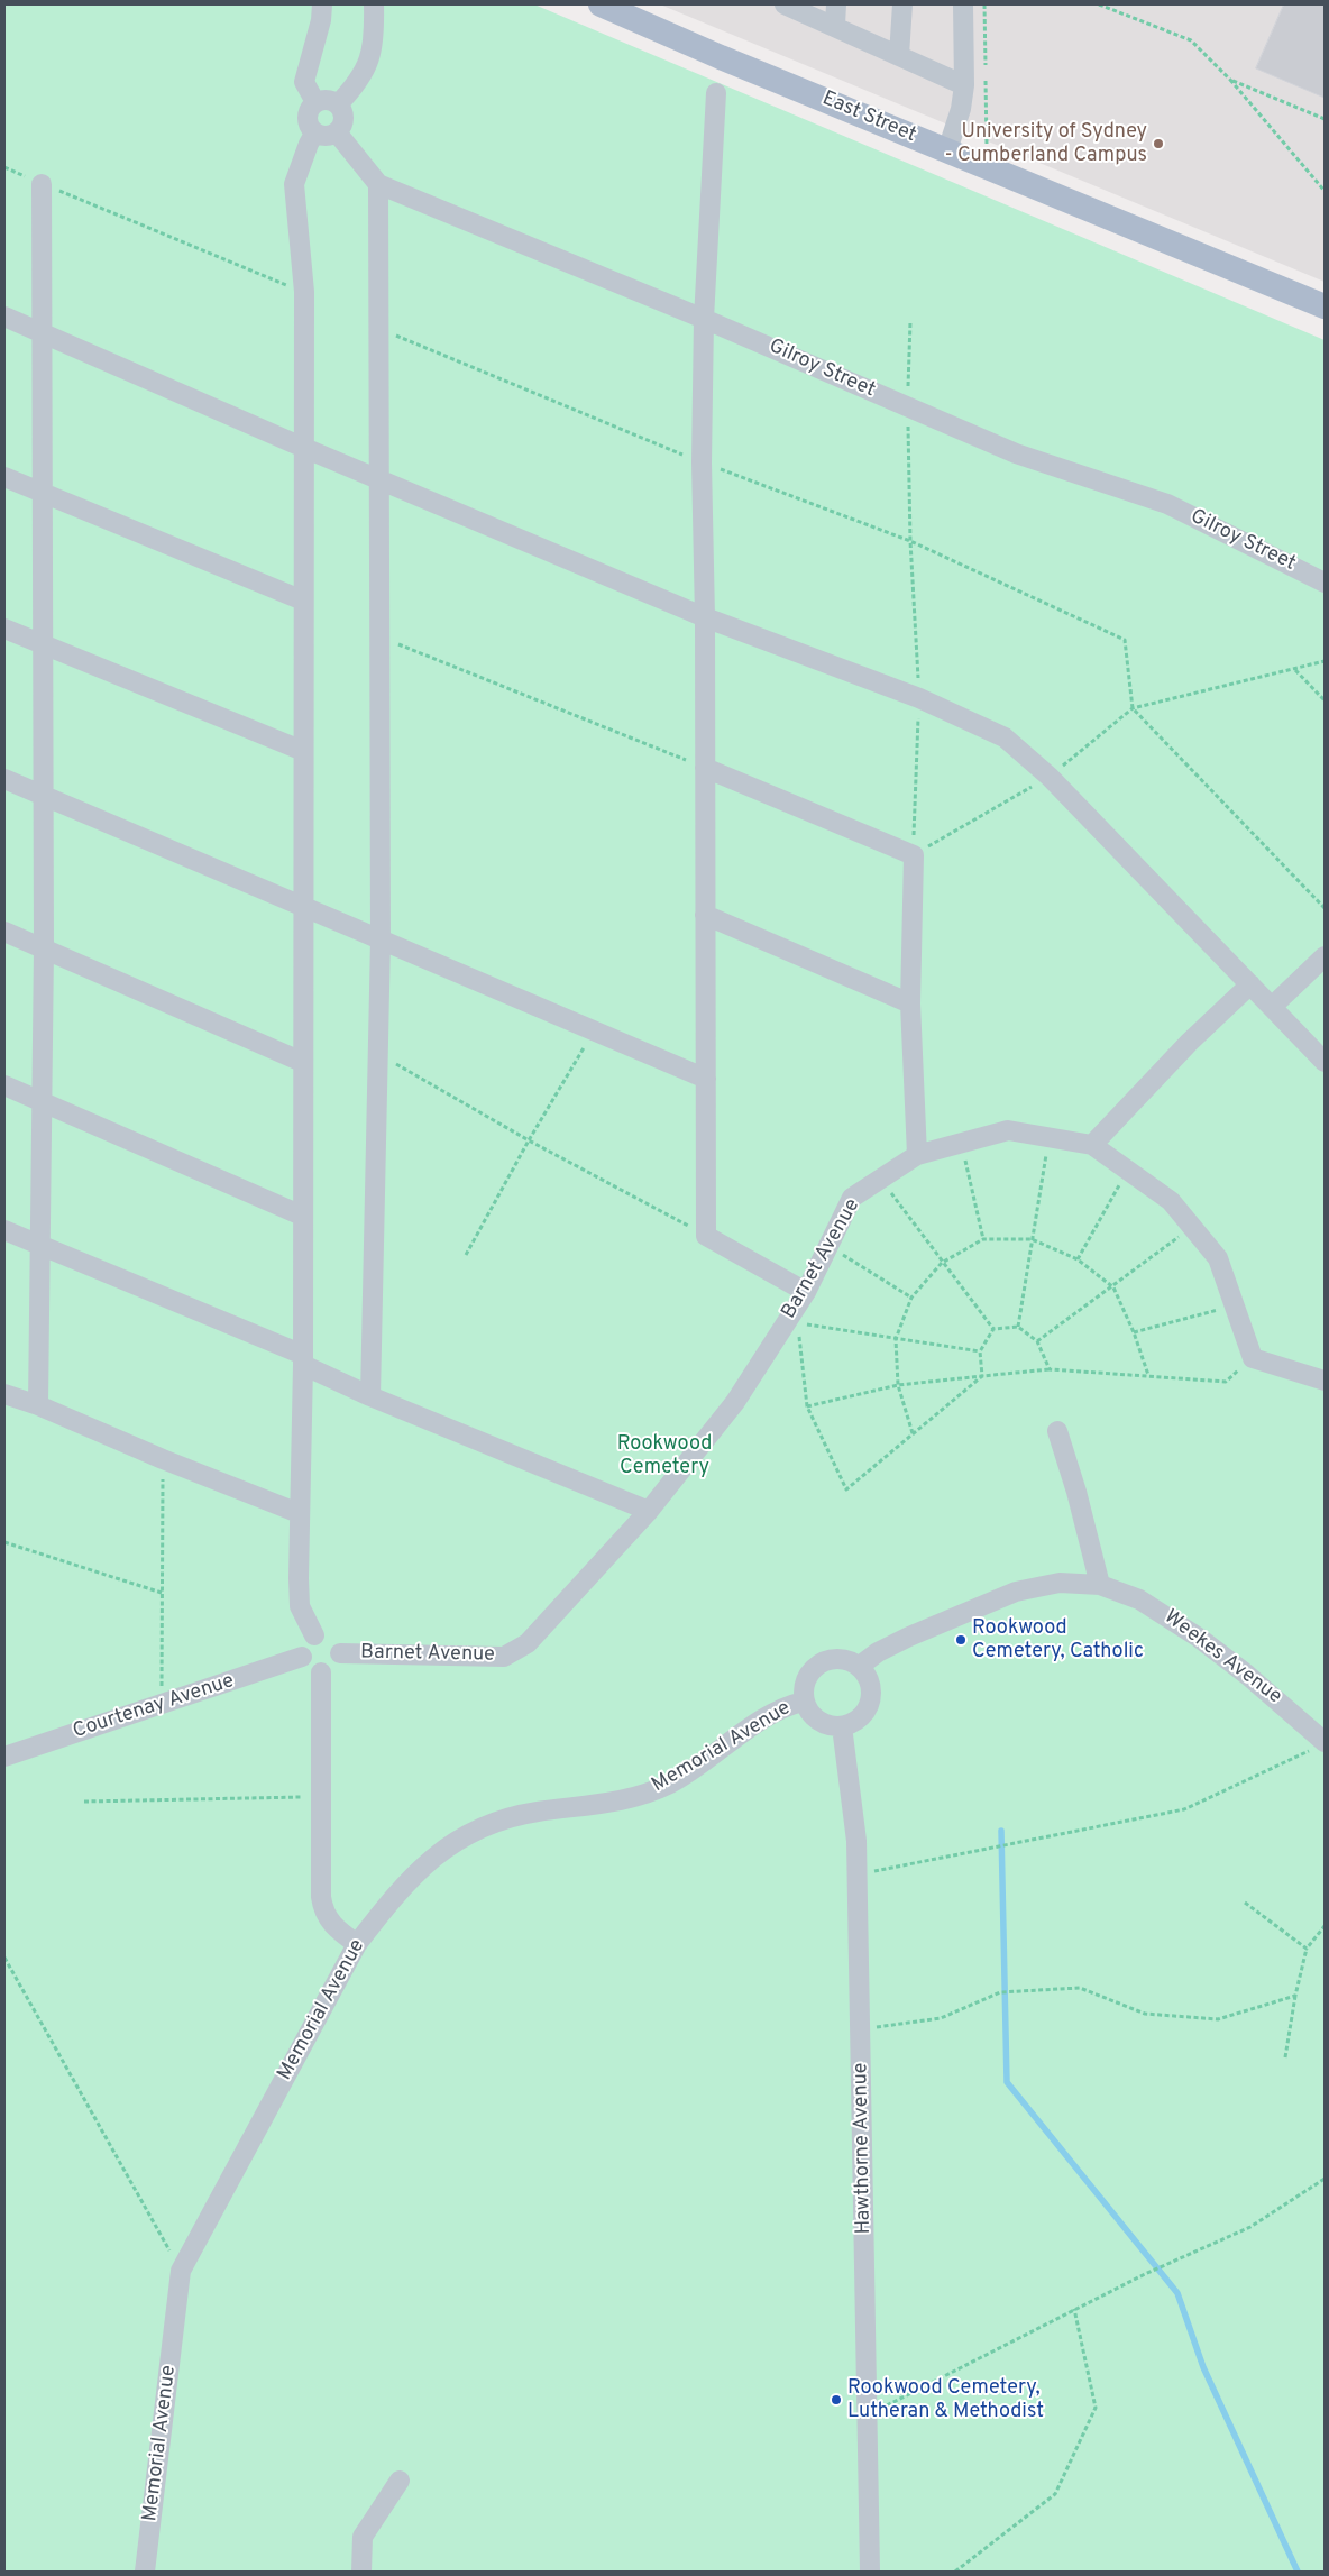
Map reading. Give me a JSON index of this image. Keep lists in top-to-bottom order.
{
  "streets": {
    "main road": ["East Street"],
    "street": [
      "Gilroy Street",
      "Barnet Avenue",
      "Weekes Avenue",
      "Courtenay Avenue",
      "Memorial Avenue",
      "Hawthorne Avenue"
    ]
  },
  "crossings": [
    ["Barnet Avenue", "Courtenay Avenue"],
    ["Weekes Avenue", "Memorial Avenue"],
    ["Weekes Avenue", "Hawthorne Avenue"],
    ["Memorial Avenue", "Hawthorne Avenue"]
  ],
  "parks": ["Rookwood Cemetery"],
  "places": ["University of Sydney - Cumberland Campus", "Rookwood Cemetery, Catholic", "Rookwood Cemetery, Lutheran & Methodist"]
}
